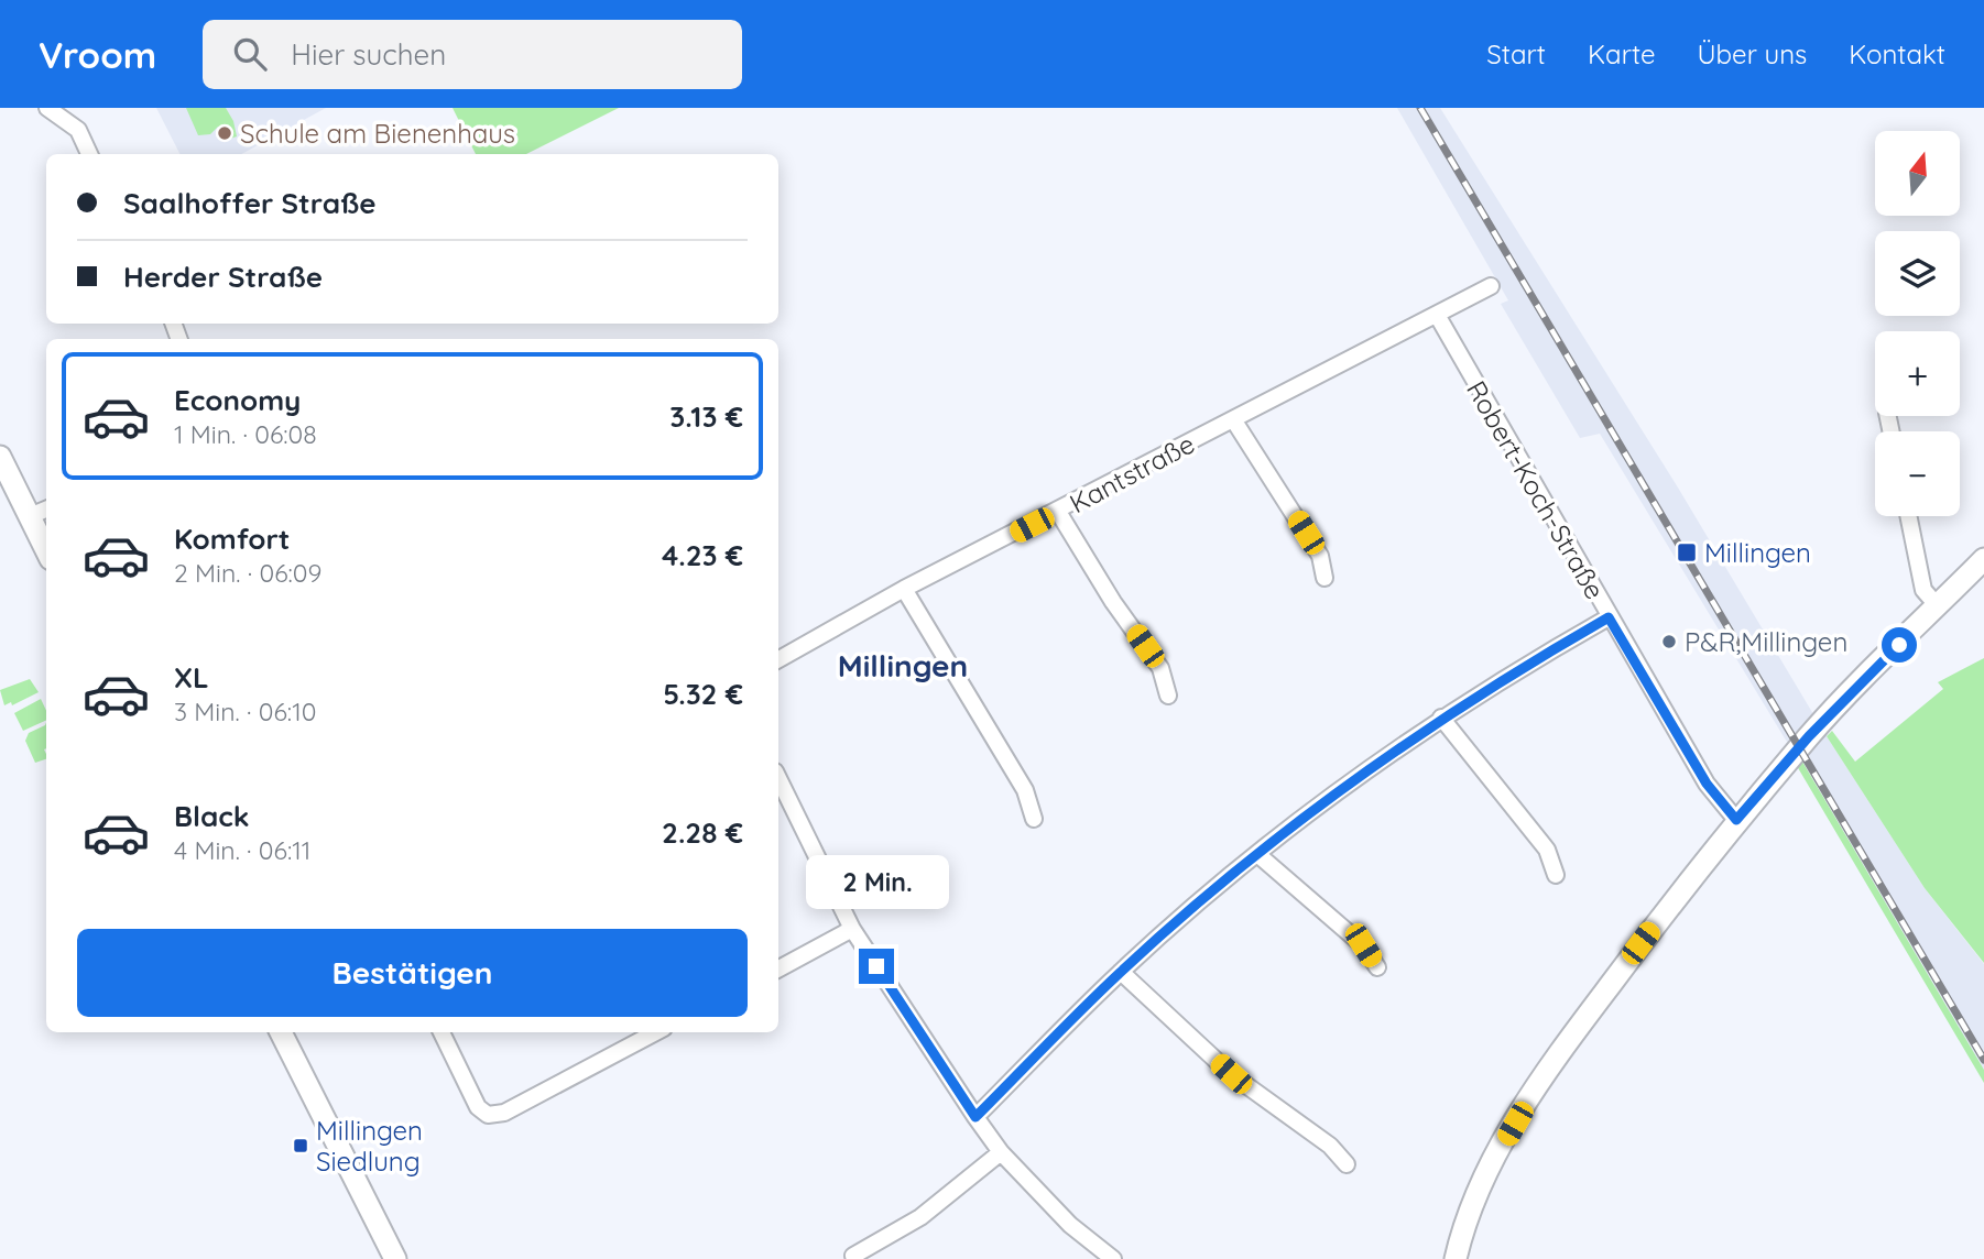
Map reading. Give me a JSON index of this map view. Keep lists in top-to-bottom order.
{
  "streets": {
    "street": ["Kantstraße", "Robert-Koch-Straße"]
  },
  "crossings": [
    ["Kantstraße", "Robert-Koch-Straße"]
  ],
  "districts": ["Millingen"],
  "places": {
    "other": ["Schule am Bienenhaus", "P&R,Millingen"],
    "transit": ["Millingen", "Millingen Siedlung"]
  },
  "north": "top",
  "page": {
    "header": "Vroom",
    "search": "Hier suchen",
    "nav": [
      "Start",
      "Karte",
      "Über uns",
      "Kontakt"
    ],
    "map_buttons": ["+", "−"],
    "banner": ["Saalhoffer Straße", "Herder Straße"],
    "list": [
      {
        "name": "Economy",
        "note": "1 Min. · 06:08",
        "value": "3.13 €"
      },
      {
        "name": "Komfort",
        "note": "2 Min. · 06:09",
        "value": "4.23 €"
      },
      {
        "name": "XL",
        "note": "3 Min. · 06:10",
        "value": "5.32 €"
      },
      {
        "name": "Black",
        "note": "4 Min. · 06:11",
        "value": "2.28 €"
      }
    ],
    "bubble": "2 Min.",
    "buttons": "Bestätigen"
  }
}
